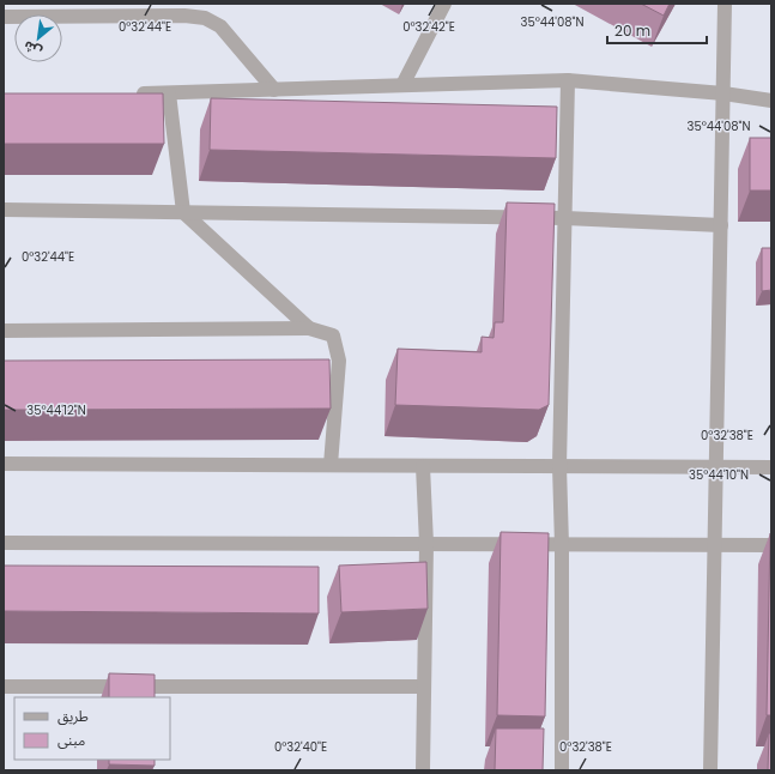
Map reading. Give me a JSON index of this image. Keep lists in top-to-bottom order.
{
  "legend": ["طريق", "مبنى"],
  "scale_bar": "20 m",
  "north": "bottom left",
  "coordinates": [
    "35°44'08\"N",
    "0°32'44\"E",
    "0°32'42\"E",
    "35°44'12\"N",
    "0°32'38\"E",
    "35°44'10\"N",
    "0°32'40\"E"
  ]
}
